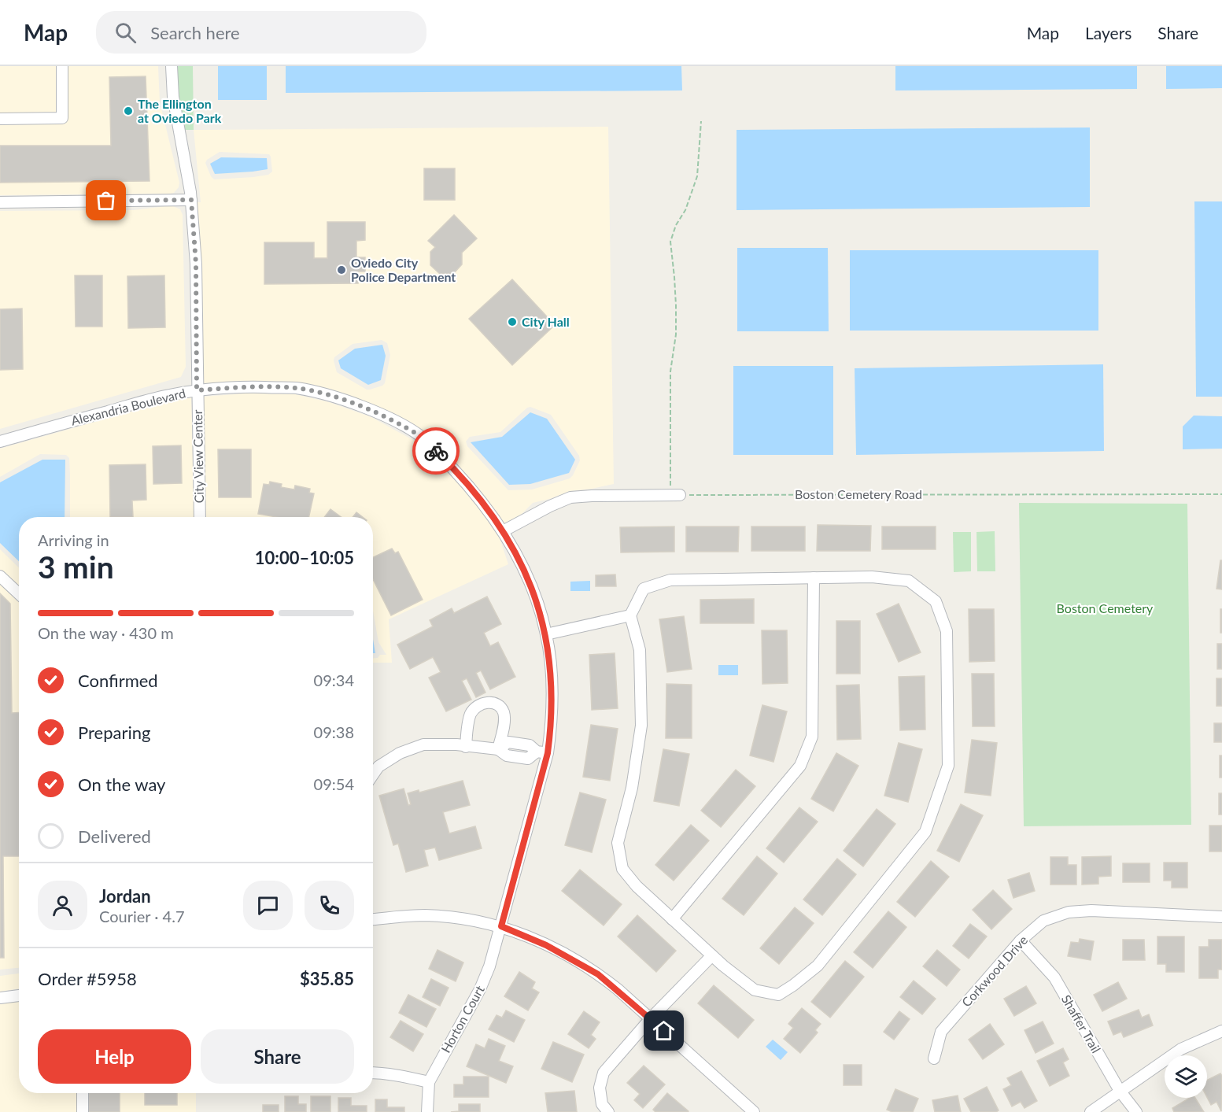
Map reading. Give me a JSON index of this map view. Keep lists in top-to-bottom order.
{
  "streets": {
    "street": [
      "Alexandria Boulevard",
      "City View Center",
      "Corkwood Drive",
      "Horton Court",
      "Shaffer Trail"
    ],
    "path": ["Boston Cemetery Road"]
  },
  "crossings": [
    ["Alexandria Boulevard", "City View Center"],
    ["Alexandria Boulevard", "Horton Court"],
    ["Corkwood Drive", "Shaffer Trail"]
  ],
  "parks": ["Boston Cemetery"],
  "places": ["The Ellington at Oviedo Park", "Oviedo City Police Department", "City Hall"],
  "page": {
    "header": "Map",
    "search": "Search here",
    "nav": ["Map", "Layers", "Share"],
    "heading": ["3 min", "Arriving in", "10:00–10:05"],
    "panel": [
      "Jordan",
      "Courier · 4.7",
      "Order #5958",
      "$35.85"
    ],
    "bar": "On the way · 430 m",
    "list": [
      ["Confirmed", "09:34"],
      ["Preparing", "09:38"],
      ["On the way", "09:54"],
      "Delivered"
    ],
    "buttons": ["Help", "Share"]
  }
}
